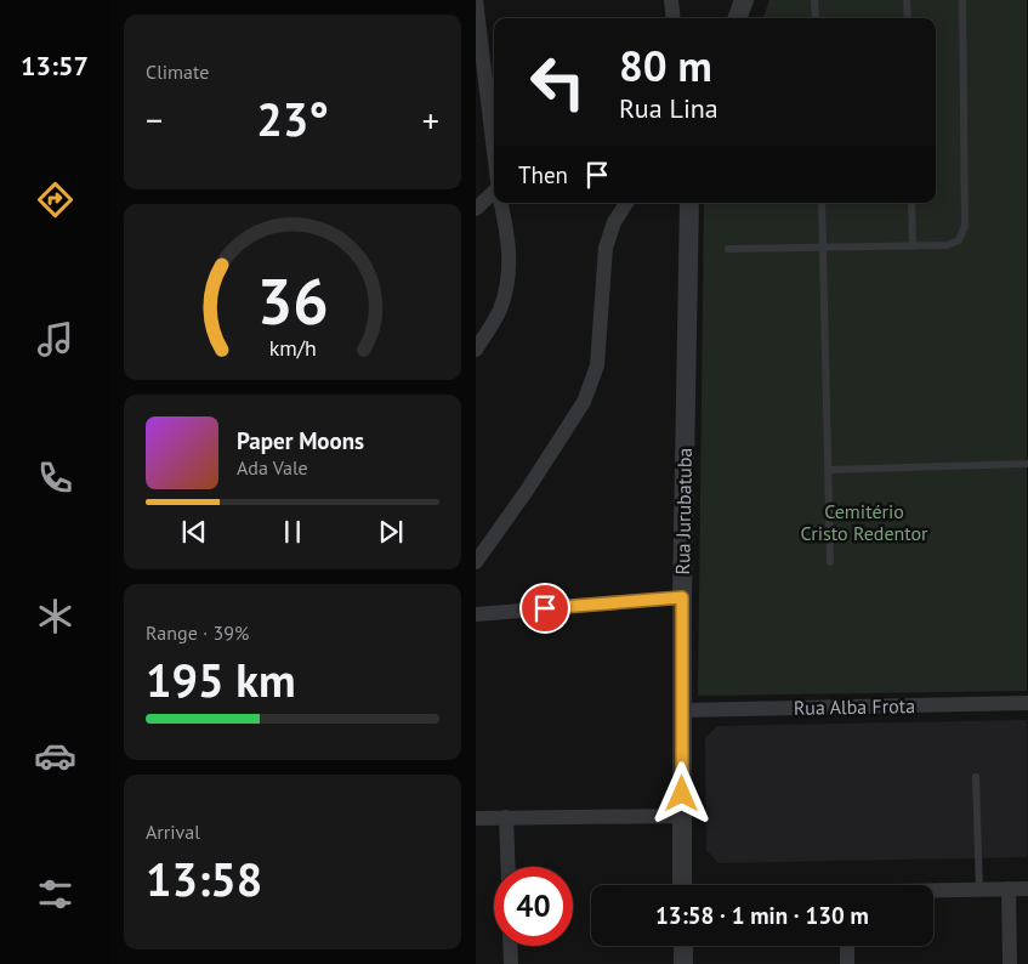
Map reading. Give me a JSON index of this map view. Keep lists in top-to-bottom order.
{
  "streets": {
    "street": ["Rua Jurubatuba", "Rua Alba Frota"]
  },
  "crossings": [
    ["Rua Jurubatuba", "Rua Alba Frota"]
  ],
  "parks": ["Cemitério Cristo Redentor"],
  "page": {
    "tabs": "13:57",
    "tile": [
      "Climate",
      ["Range · 39%", "195 km"],
      ["Arrival", "13:58"]
    ],
    "turn": ["80 m", "Rua Lina"],
    "heat": ["−", "23°", "+"],
    "then": "Then",
    "song": ["Paper Moons", "Ada Vale"],
    "limit": "40",
    "trip": "13:58 · 1 min · 130 m",
    "gauge": ["36", "km/h"]
  }
}
